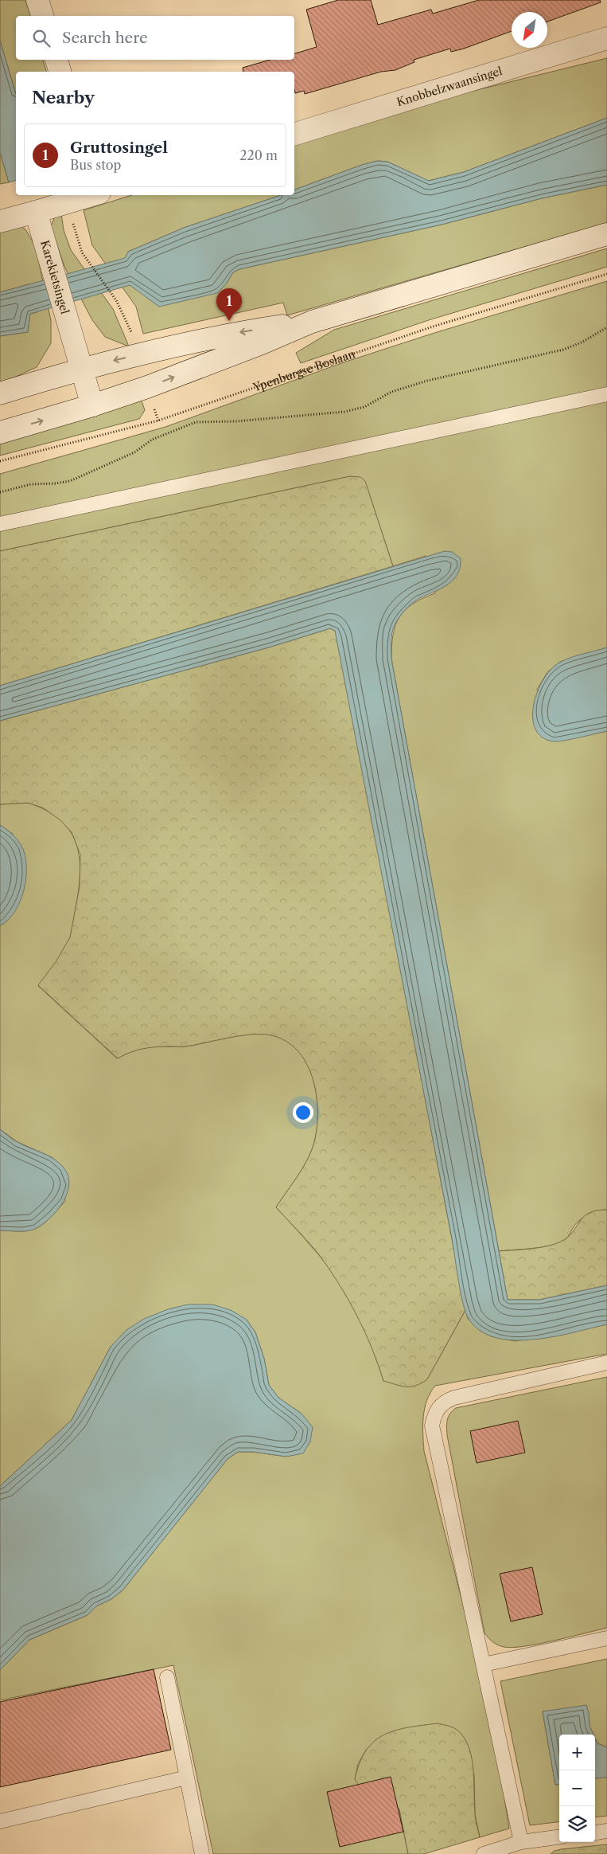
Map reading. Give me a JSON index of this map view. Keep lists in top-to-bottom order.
{
  "streets": {
    "main road": ["Knobbelzwaansingel", "Karekietsingel"],
    "path": ["Ypenburgse Boslaan"]
  },
  "north": "bottom left",
  "page": {
    "search": "Search here",
    "heading": "Nearby",
    "list": [
      {
        "mark": "1",
        "name": "Gruttosingel",
        "note": "Bus stop",
        "value": "220 m"
      }
    ],
    "pins": "1",
    "map_buttons": ["+", "−"]
  }
}
